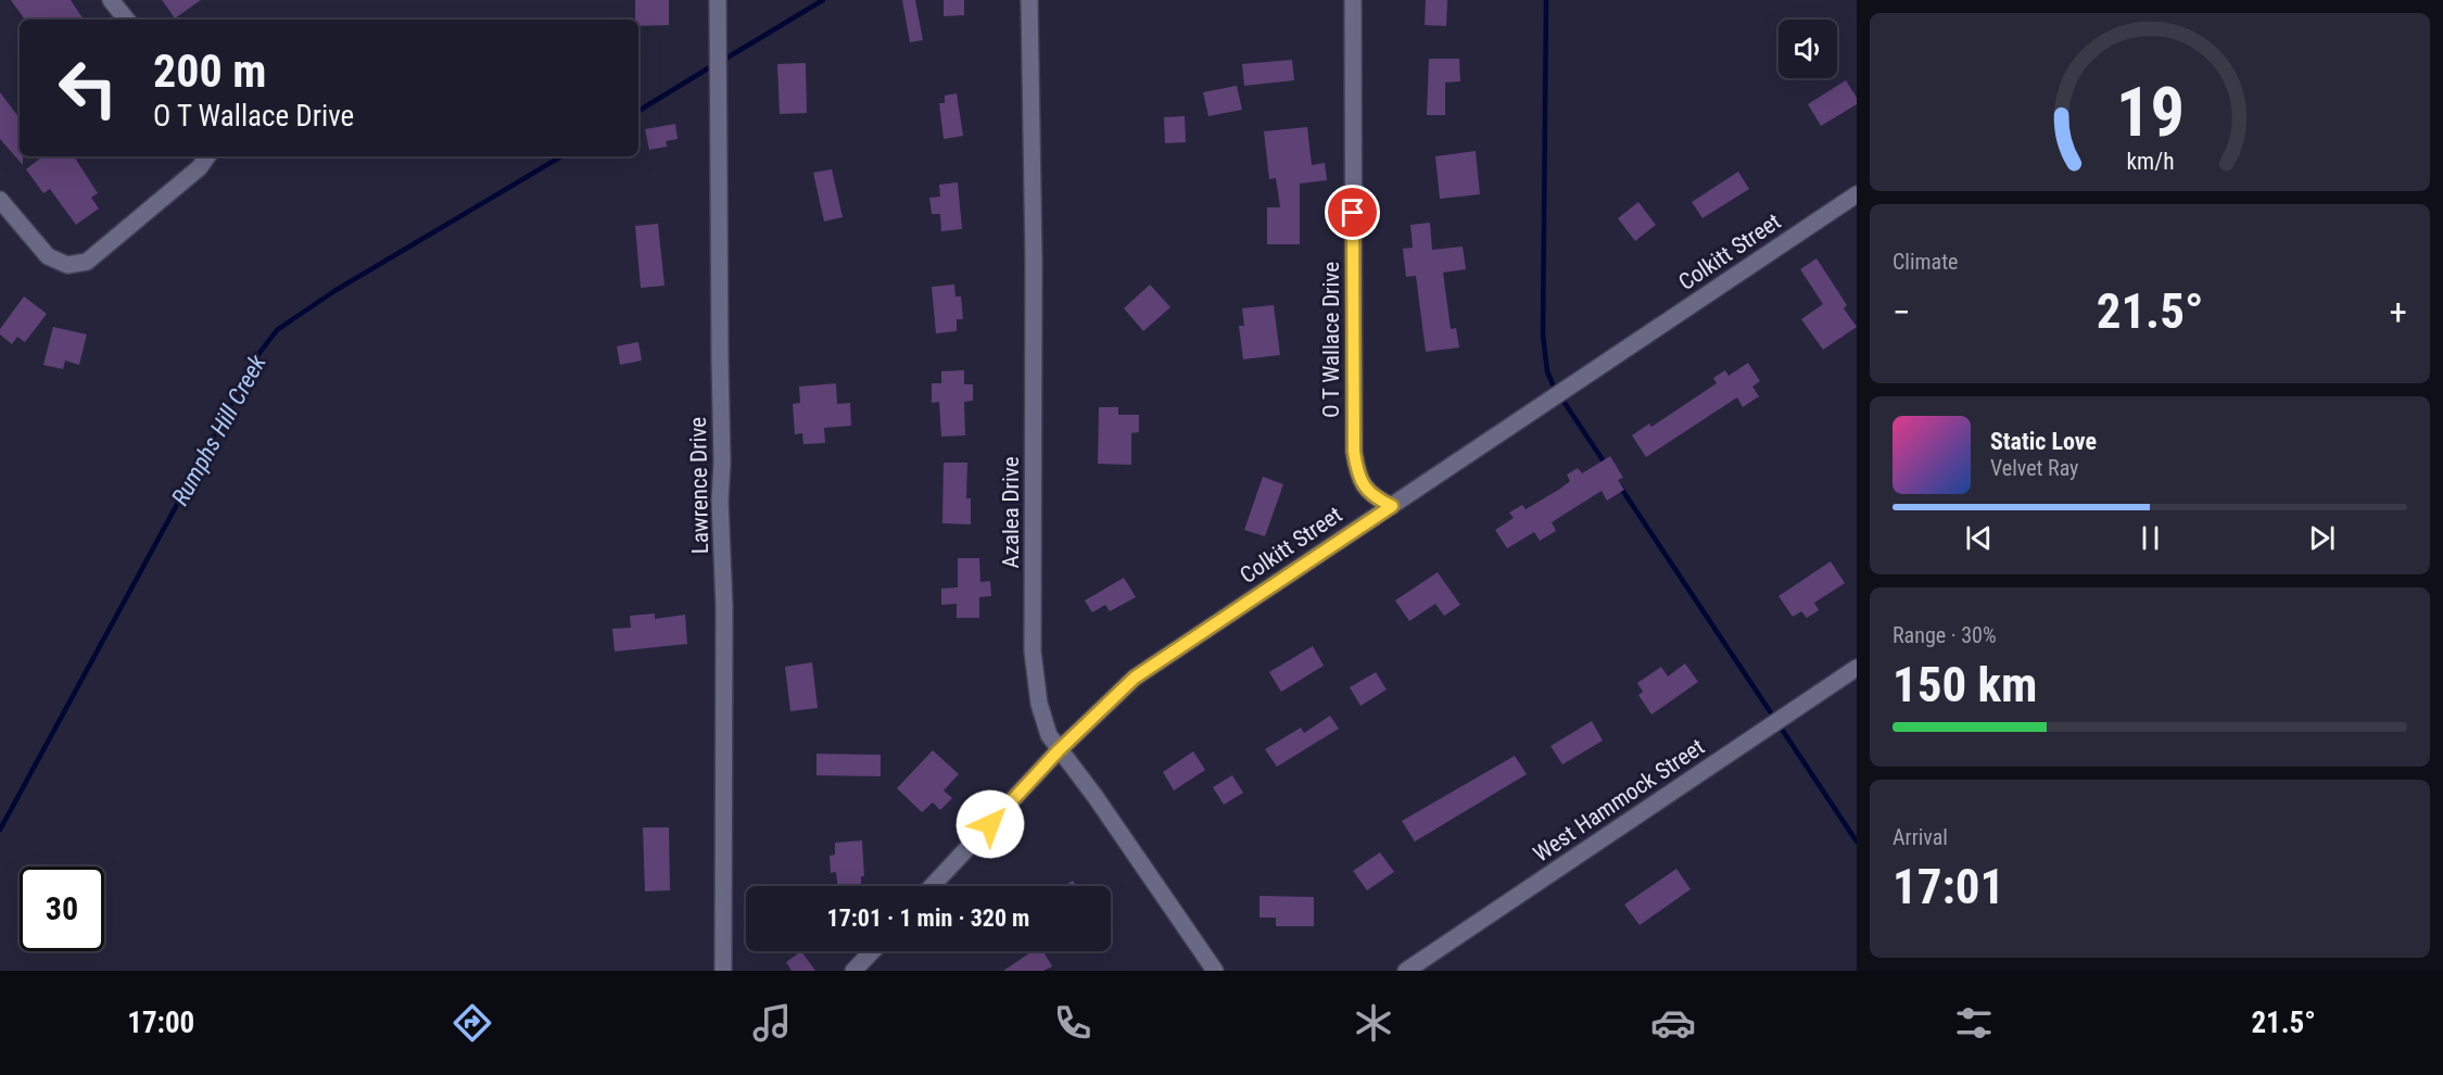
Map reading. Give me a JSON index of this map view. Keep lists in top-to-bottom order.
{
  "streets": {
    "street": [
      "Colkitt Street",
      "O T Wallace Drive",
      "Lawrence Drive",
      "Azalea Drive",
      "West Hammock Street"
    ]
  },
  "crossings": [
    ["Colkitt Street", "O T Wallace Drive"],
    ["Colkitt Street", "Azalea Drive"]
  ],
  "water": ["Rumphs Hill Creek"],
  "page": {
    "turn": ["200 m", "O T Wallace Drive"],
    "tile": [
      "Climate",
      ["Range · 30%", "150 km"],
      ["Arrival", "17:01"]
    ],
    "heat": ["−", "21.5°", "+"],
    "song": ["Static Love", "Velvet Ray"],
    "limit": "30",
    "trip": "17:01 · 1 min · 320 m",
    "tabs": ["17:00", "21.5°"],
    "gauge": ["19", "km/h"]
  }
}
